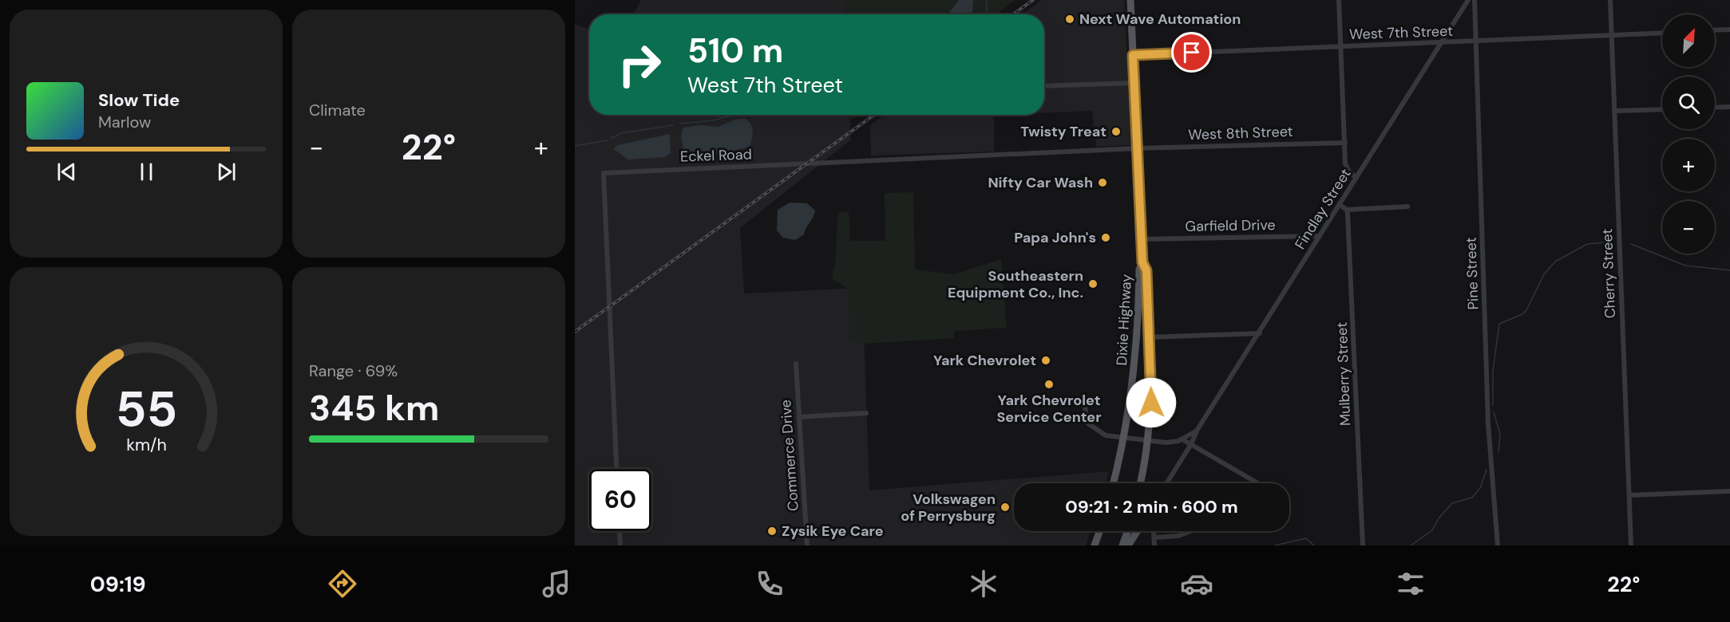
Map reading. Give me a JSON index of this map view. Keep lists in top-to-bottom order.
{
  "streets": {
    "main road": ["Dixie Highway"],
    "street": [
      "West 7th Street",
      "West 8th Street",
      "Eckel Road",
      "Findlay Street",
      "Garfield Drive",
      "Pine Street",
      "Cherry Street",
      "Mulberry Street",
      "Commerce Drive"
    ]
  },
  "crossings": [
    ["West 7th Street", "Findlay Street"],
    ["West 7th Street", "Pine Street"],
    ["West 7th Street", "Cherry Street"],
    ["West 7th Street", "Dixie Highway"],
    ["West 8th Street", "Eckel Road"],
    ["West 8th Street", "Dixie Highway"],
    ["Eckel Road", "Dixie Highway"],
    ["Findlay Street", "Garfield Drive"],
    ["Findlay Street", "Dixie Highway"],
    ["Garfield Drive", "Dixie Highway"]
  ],
  "places": [
    "Next Wave Automation",
    "Twisty Treat",
    "Nifty Car Wash",
    "Papa John's",
    "Southeastern Equipment Co., Inc.",
    "Yark Chevrolet",
    "Yark Chevrolet Service Center",
    "Volkswagen of Perrysburg",
    "Zysik Eye Care"
  ],
  "north": "top right",
  "page": {
    "tile": [
      "Climate",
      ["Range · 69%", "345 km"]
    ],
    "map_buttons": ["+", "−"],
    "turn": ["510 m", "West 7th Street"],
    "song": ["Slow Tide", "Marlow"],
    "heat": ["−", "22°", "+"],
    "limit": "60",
    "trip": "09:21 · 2 min · 600 m",
    "tabs": ["09:19", "22°"],
    "gauge": ["55", "km/h"]
  }
}
